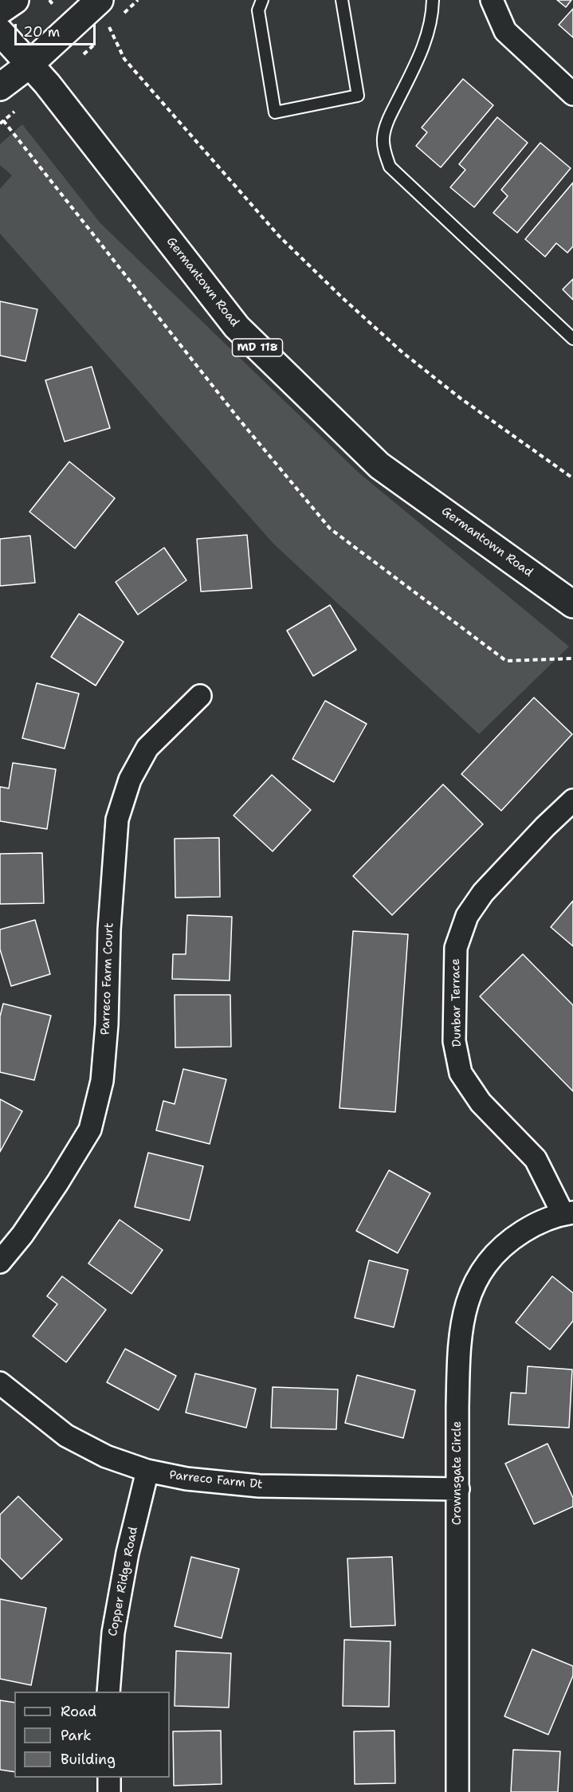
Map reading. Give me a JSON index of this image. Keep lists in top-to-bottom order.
{
  "streets": {
    "main road": ["Germantown Road", "MD 118"],
    "street": [
      "Parreco Farm Court",
      "Dunbar Terrace",
      "Crownsgate Circle",
      "Parreco Farm Dt",
      "Copper Ridge Road"
    ]
  },
  "crossings": [
    ["Dunbar Terrace", "Crownsgate Circle"],
    ["Crownsgate Circle", "Parreco Farm Dt"],
    ["Parreco Farm Dt", "Copper Ridge Road"]
  ],
  "legend": ["Road", "Park", "Building"],
  "scale_bar": "20 m"
}
